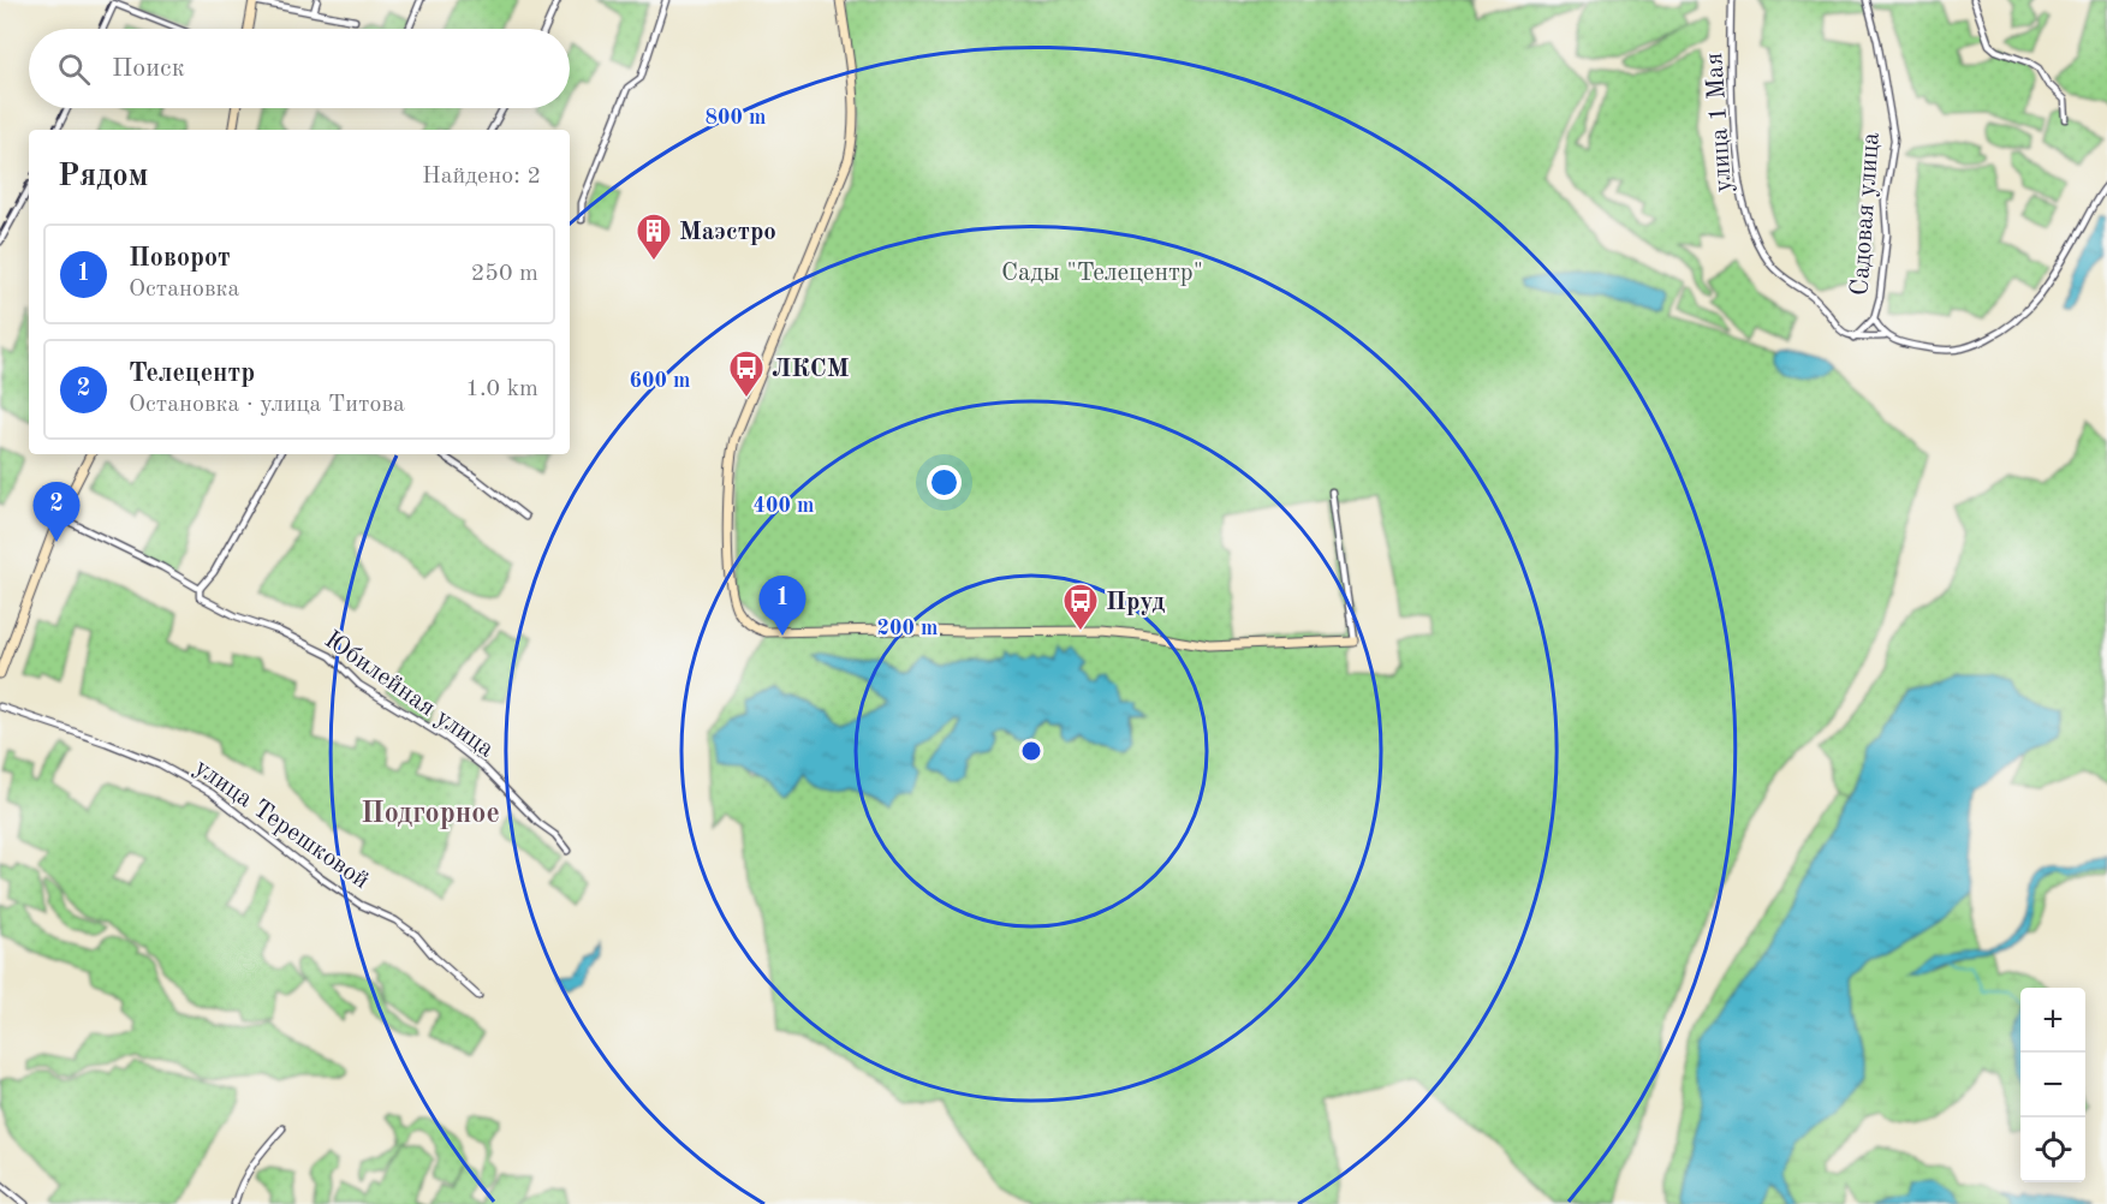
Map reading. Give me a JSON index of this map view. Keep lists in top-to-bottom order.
{
  "streets": {
    "street": [
      "улица 1 Мая",
      "Садовая улица",
      "Юбилейная улица",
      "улица Терешковой"
    ]
  },
  "crossings": [
    ["улица 1 Мая", "Садовая улица"]
  ],
  "districts": ["Подгорное"],
  "parks": ["Сады \"Телецентр\""],
  "places": {
    "building": ["Маэстро"],
    "bus stop": ["ЛКСМ", "Пруд"]
  },
  "page": {
    "search": "Поиск",
    "heading": ["Рядом", "Найдено: 2"],
    "list": [
      {
        "mark": "1",
        "name": "Поворот",
        "note": "Остановка",
        "value": "250 m"
      },
      {
        "mark": "2",
        "name": "Телецентр",
        "note": "Остановка · улица Титова",
        "value": "1.0 km"
      }
    ],
    "pins": ["2", "1"],
    "map_buttons": ["+", "−"]
  },
  "rings": [
    "800 m",
    "600 m",
    "400 m",
    "200 m"
  ]
}
